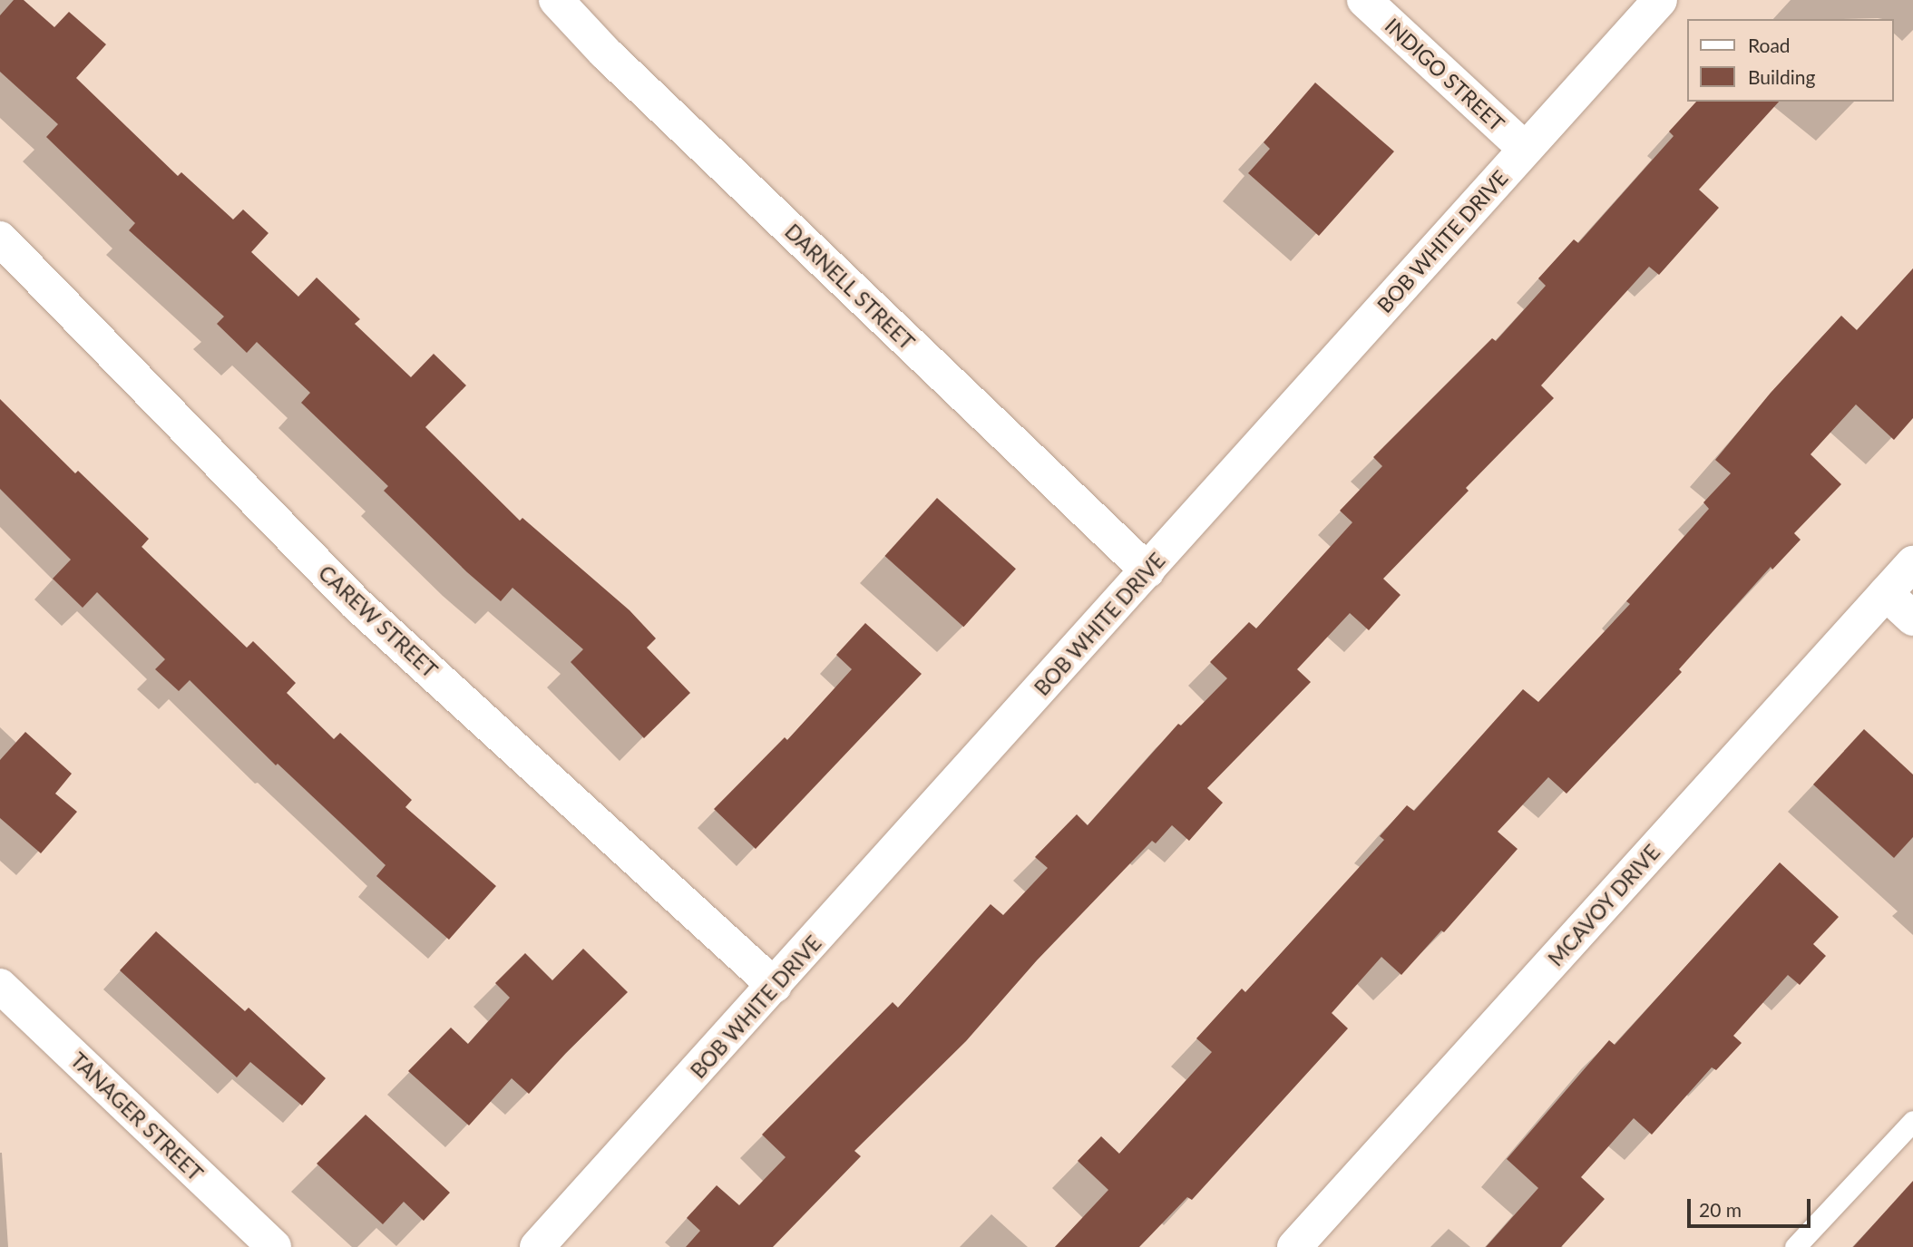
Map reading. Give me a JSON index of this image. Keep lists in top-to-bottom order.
{
  "streets": {
    "street": [
      "INDIGO STREET",
      "BOB WHITE DRIVE",
      "DARNELL STREET",
      "CAREW STREET",
      "MCAVOY DRIVE",
      "TANAGER STREET"
    ]
  },
  "crossings": [
    ["INDIGO STREET", "BOB WHITE DRIVE"],
    ["BOB WHITE DRIVE", "DARNELL STREET"],
    ["BOB WHITE DRIVE", "CAREW STREET"]
  ],
  "legend": ["Road", "Building"],
  "scale_bar": "20 m"
}
